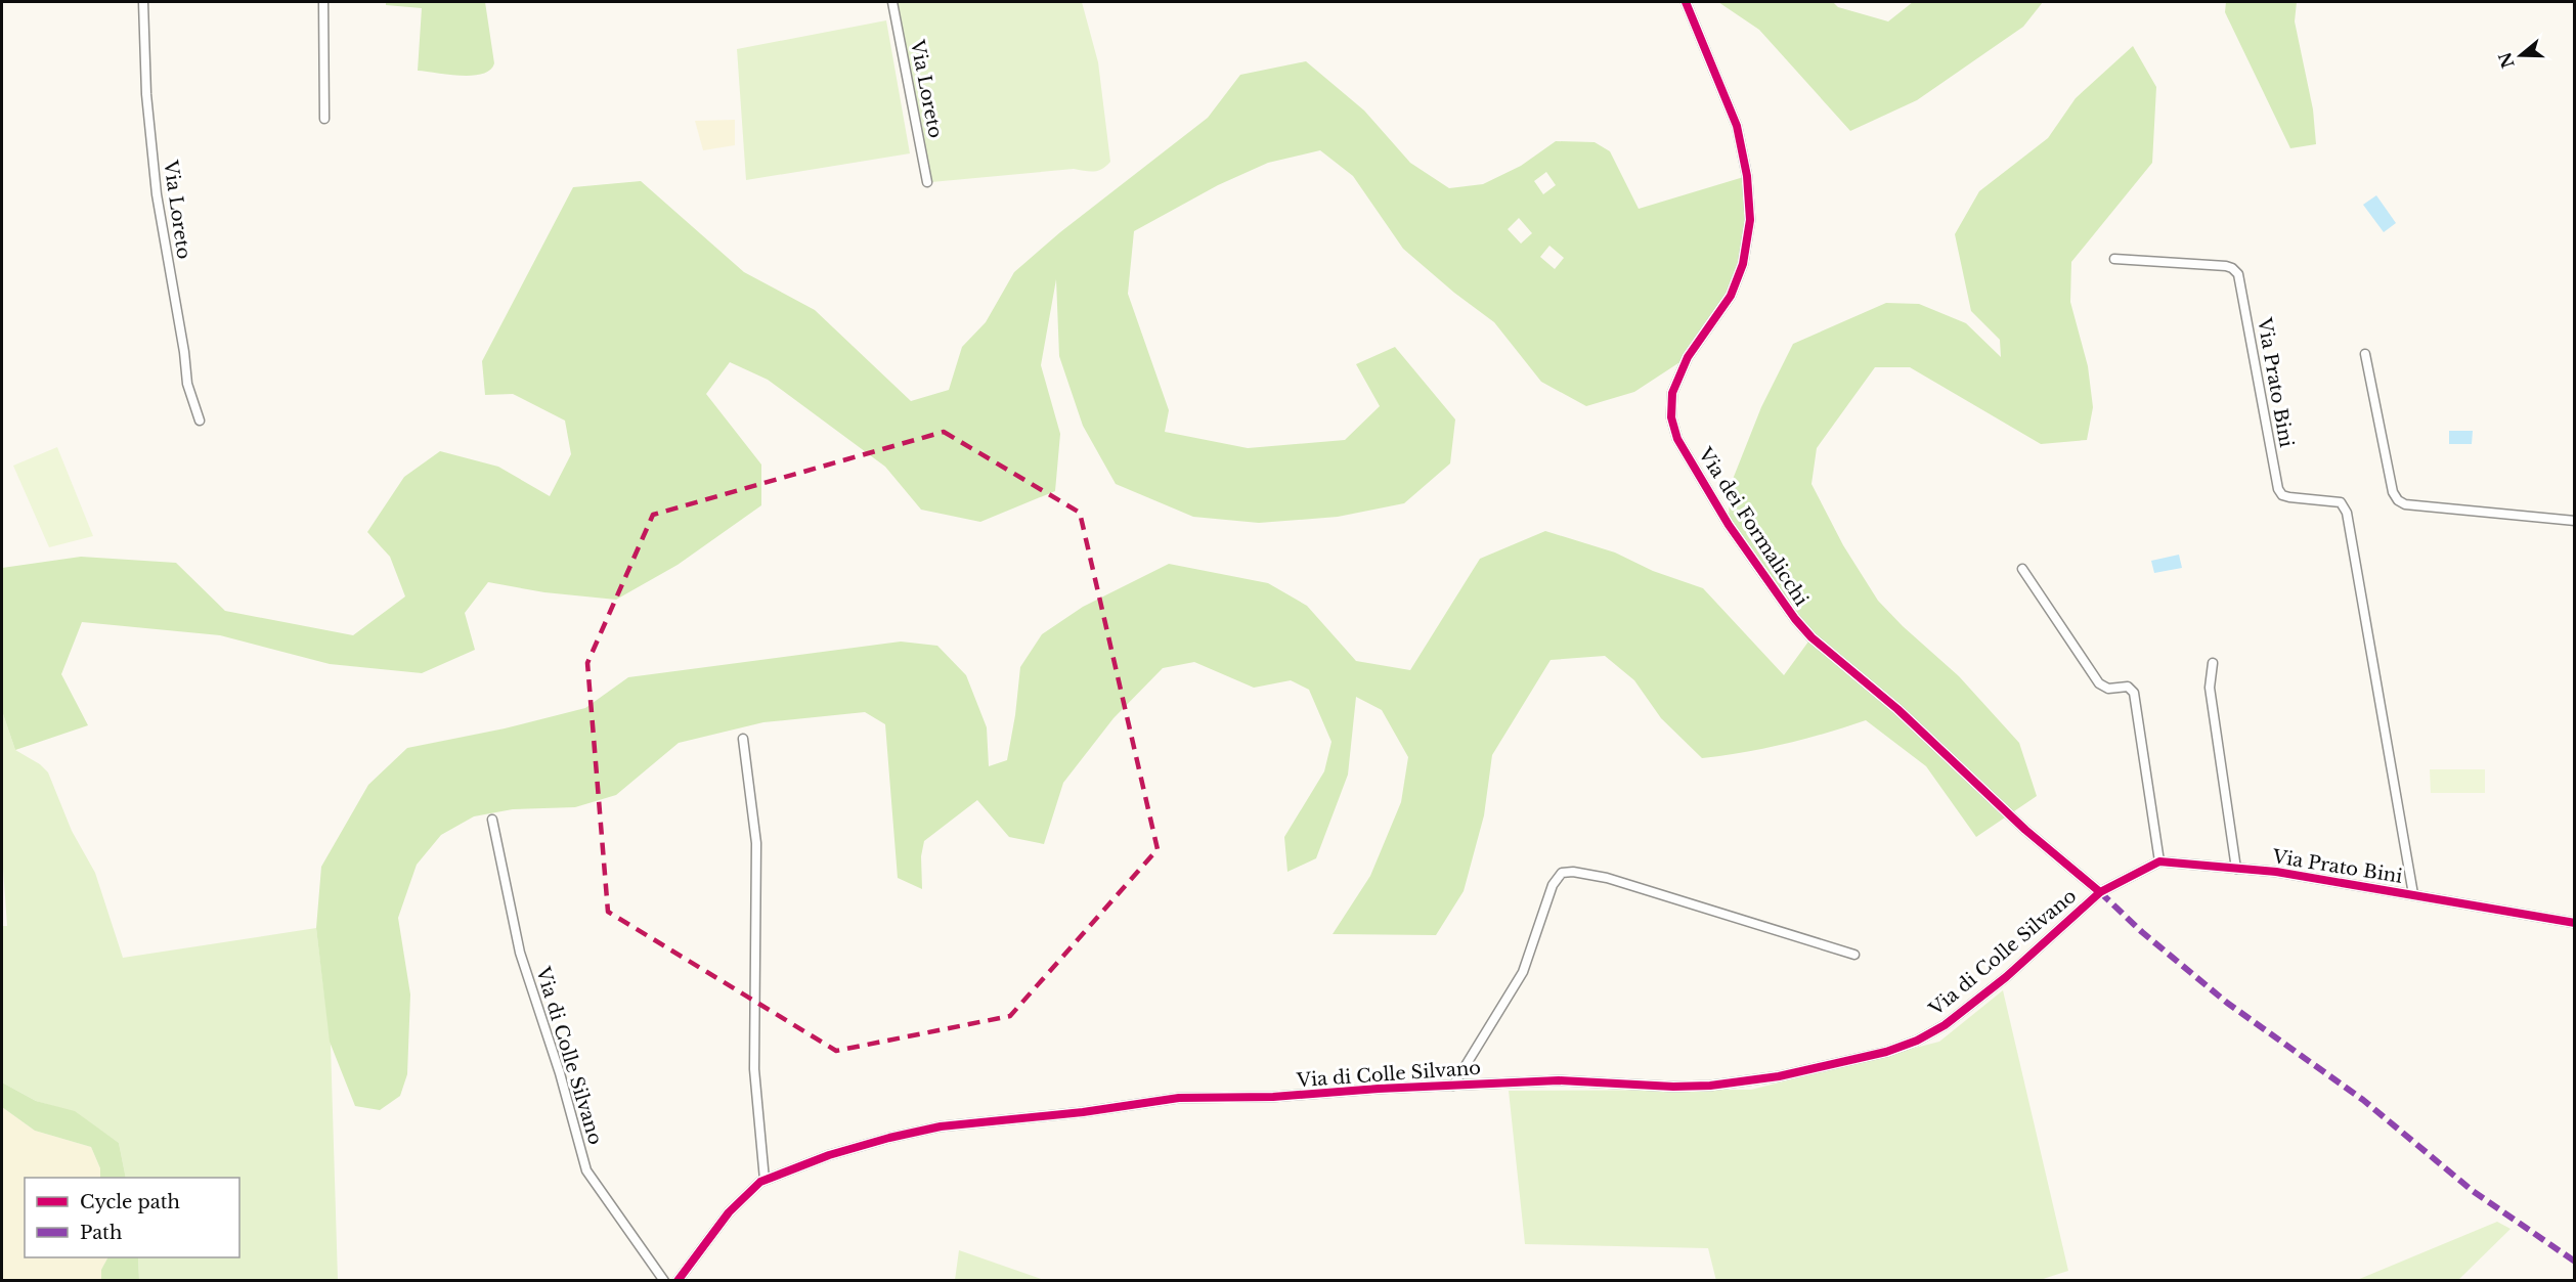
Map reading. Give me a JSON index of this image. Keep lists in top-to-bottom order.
{
  "streets": {
    "street": [
      "Via Loreto",
      "Via Prato Bini",
      "Via dei Formalicchi",
      "Via di Colle Silvano"
    ]
  },
  "crossings": [
    ["Via dei Formalicchi", "Via di Colle Silvano"]
  ],
  "legend": ["Cycle path", "Path"],
  "north": "left"
}
